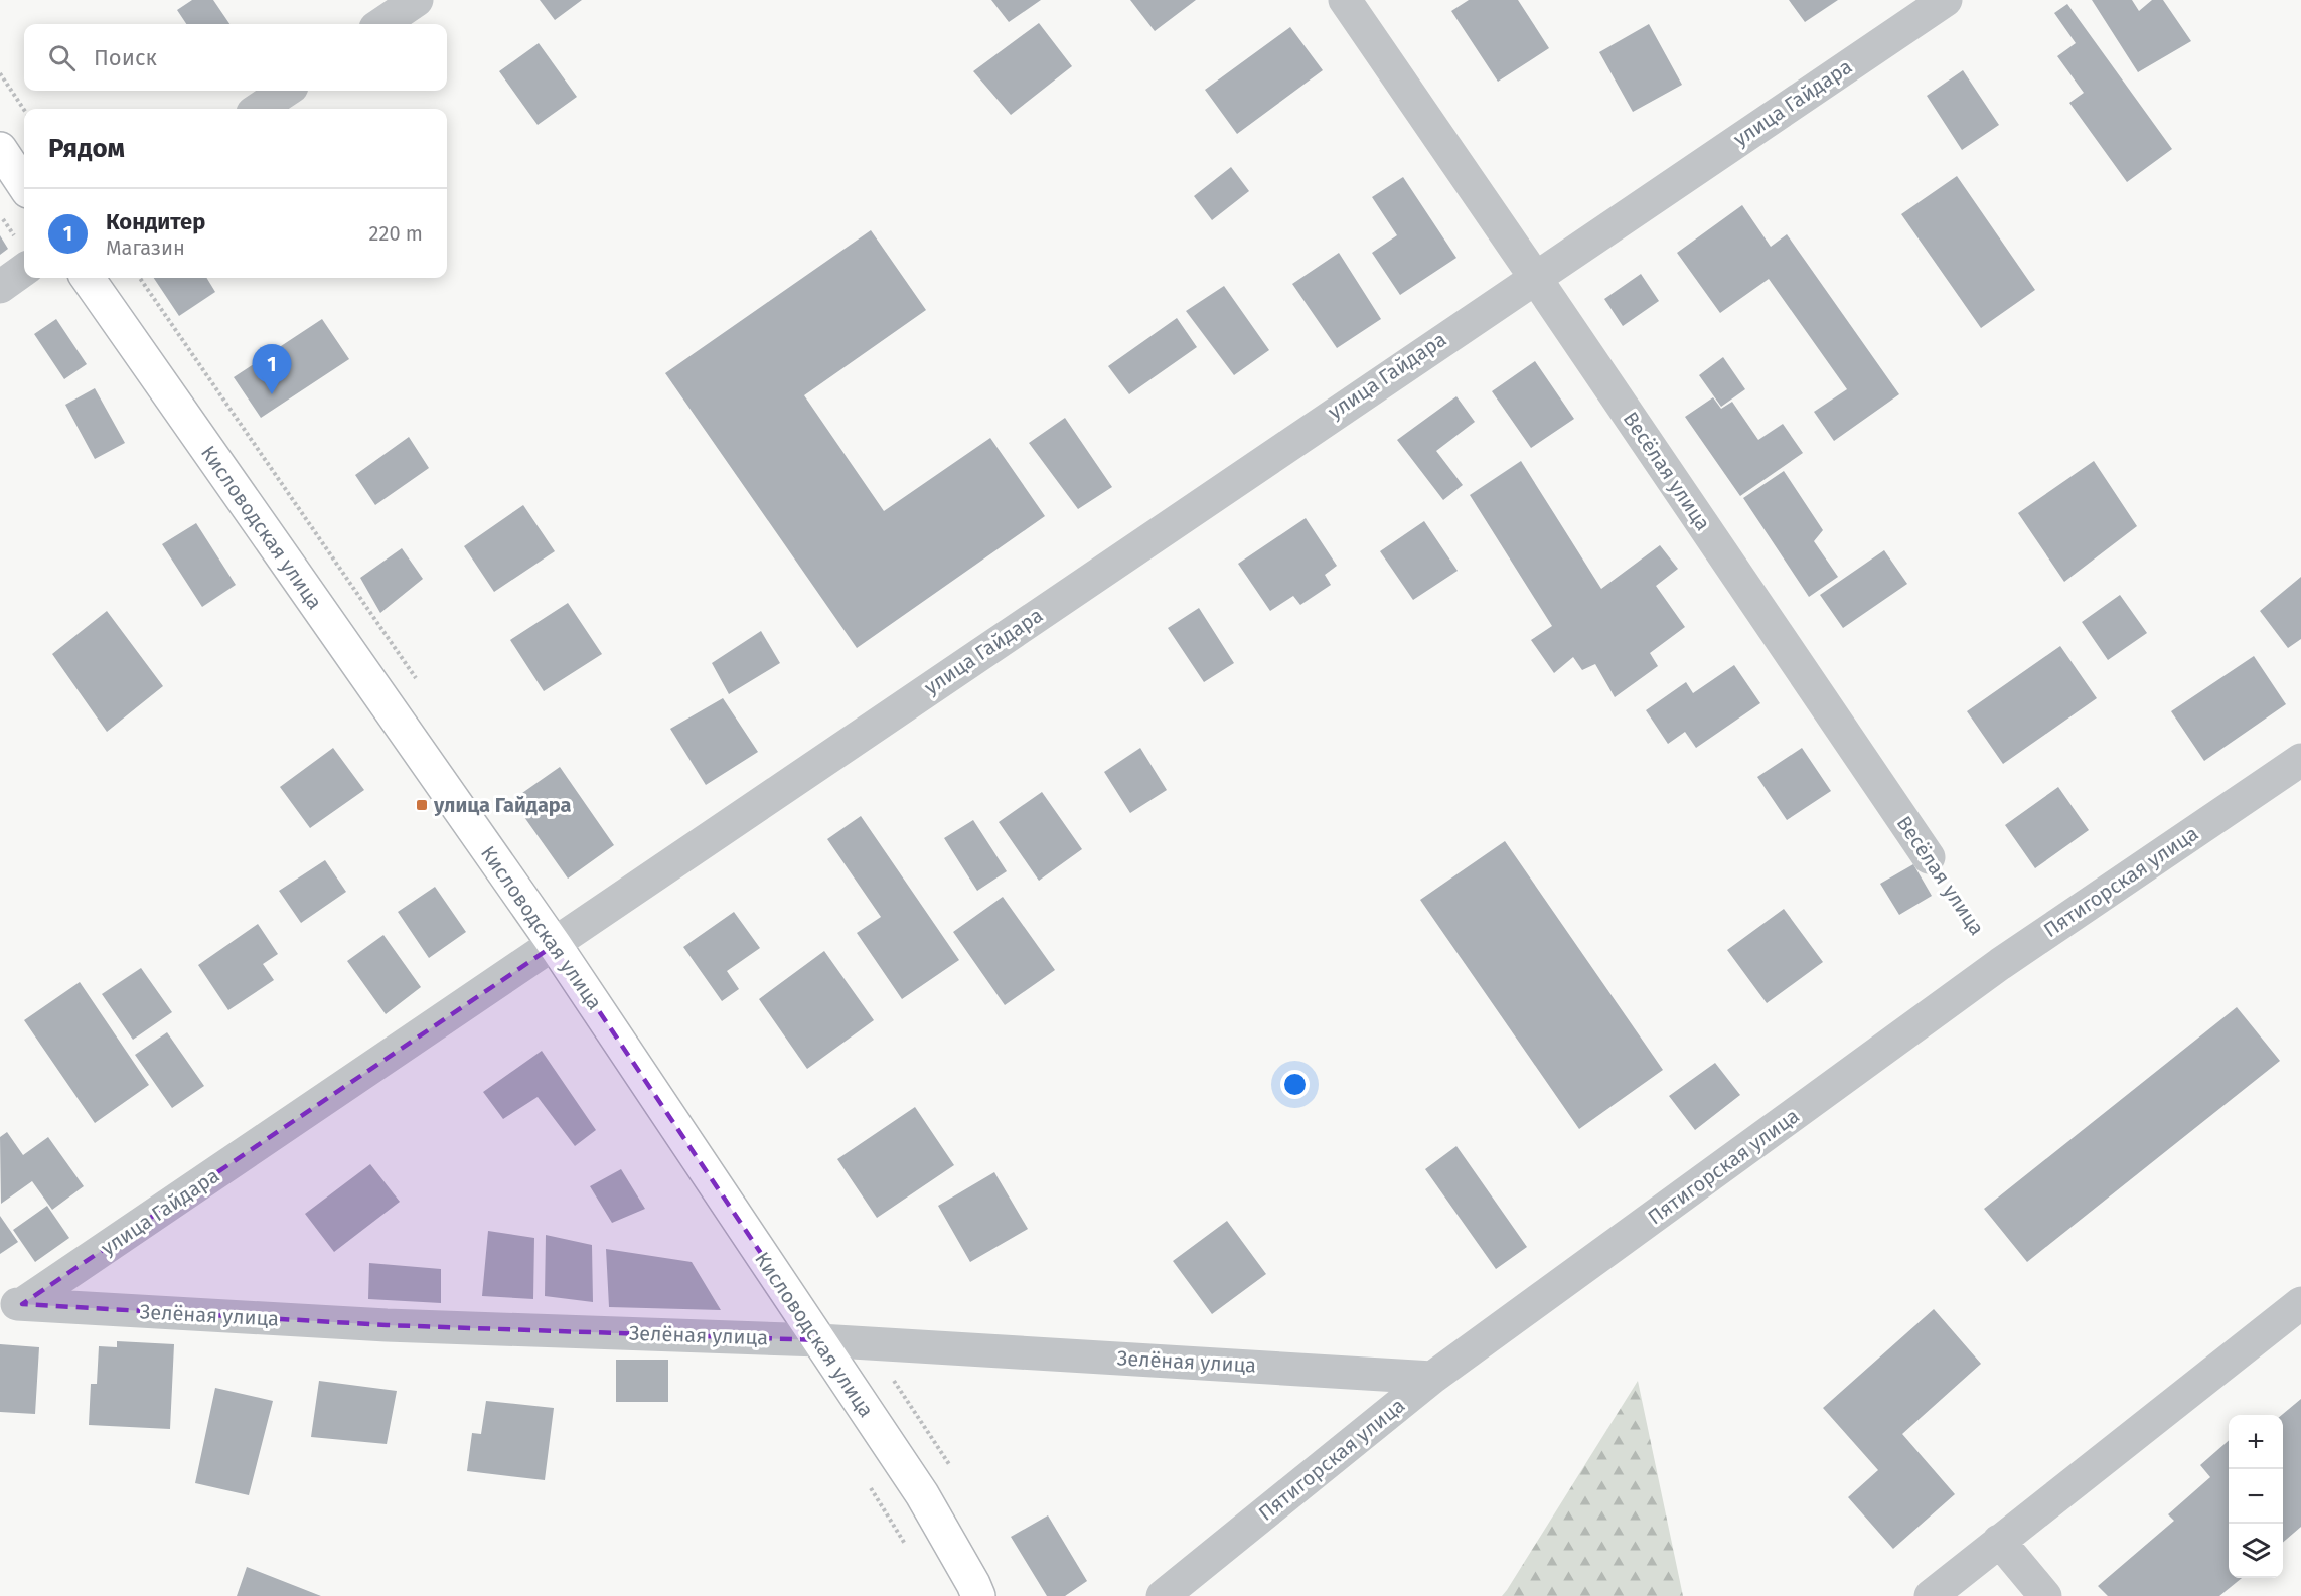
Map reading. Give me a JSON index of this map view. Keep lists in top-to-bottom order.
{
  "streets": {
    "main road": ["Кисловодская улица"],
    "street": [
      "улица Гайдара",
      "Весёлая улица",
      "Пятигорская улица",
      "Зелёная улица"
    ]
  },
  "crossings": [
    ["улица Гайдара", "Весёлая улица"],
    ["улица Гайдара", "Кисловодская улица"],
    ["улица Гайдара", "Зелёная улица"],
    ["Кисловодская улица", "Зелёная улица"],
    ["Пятигорская улица", "Зелёная улица"]
  ],
  "places": {
    "transit": ["улица Гайдара"]
  },
  "page": {
    "search": "Поиск",
    "heading": "Рядом",
    "list": [
      {
        "mark": "1",
        "name": "Кондитер",
        "note": "Магазин",
        "value": "220 m"
      }
    ],
    "pins": "1",
    "map_buttons": ["+", "−"]
  }
}
